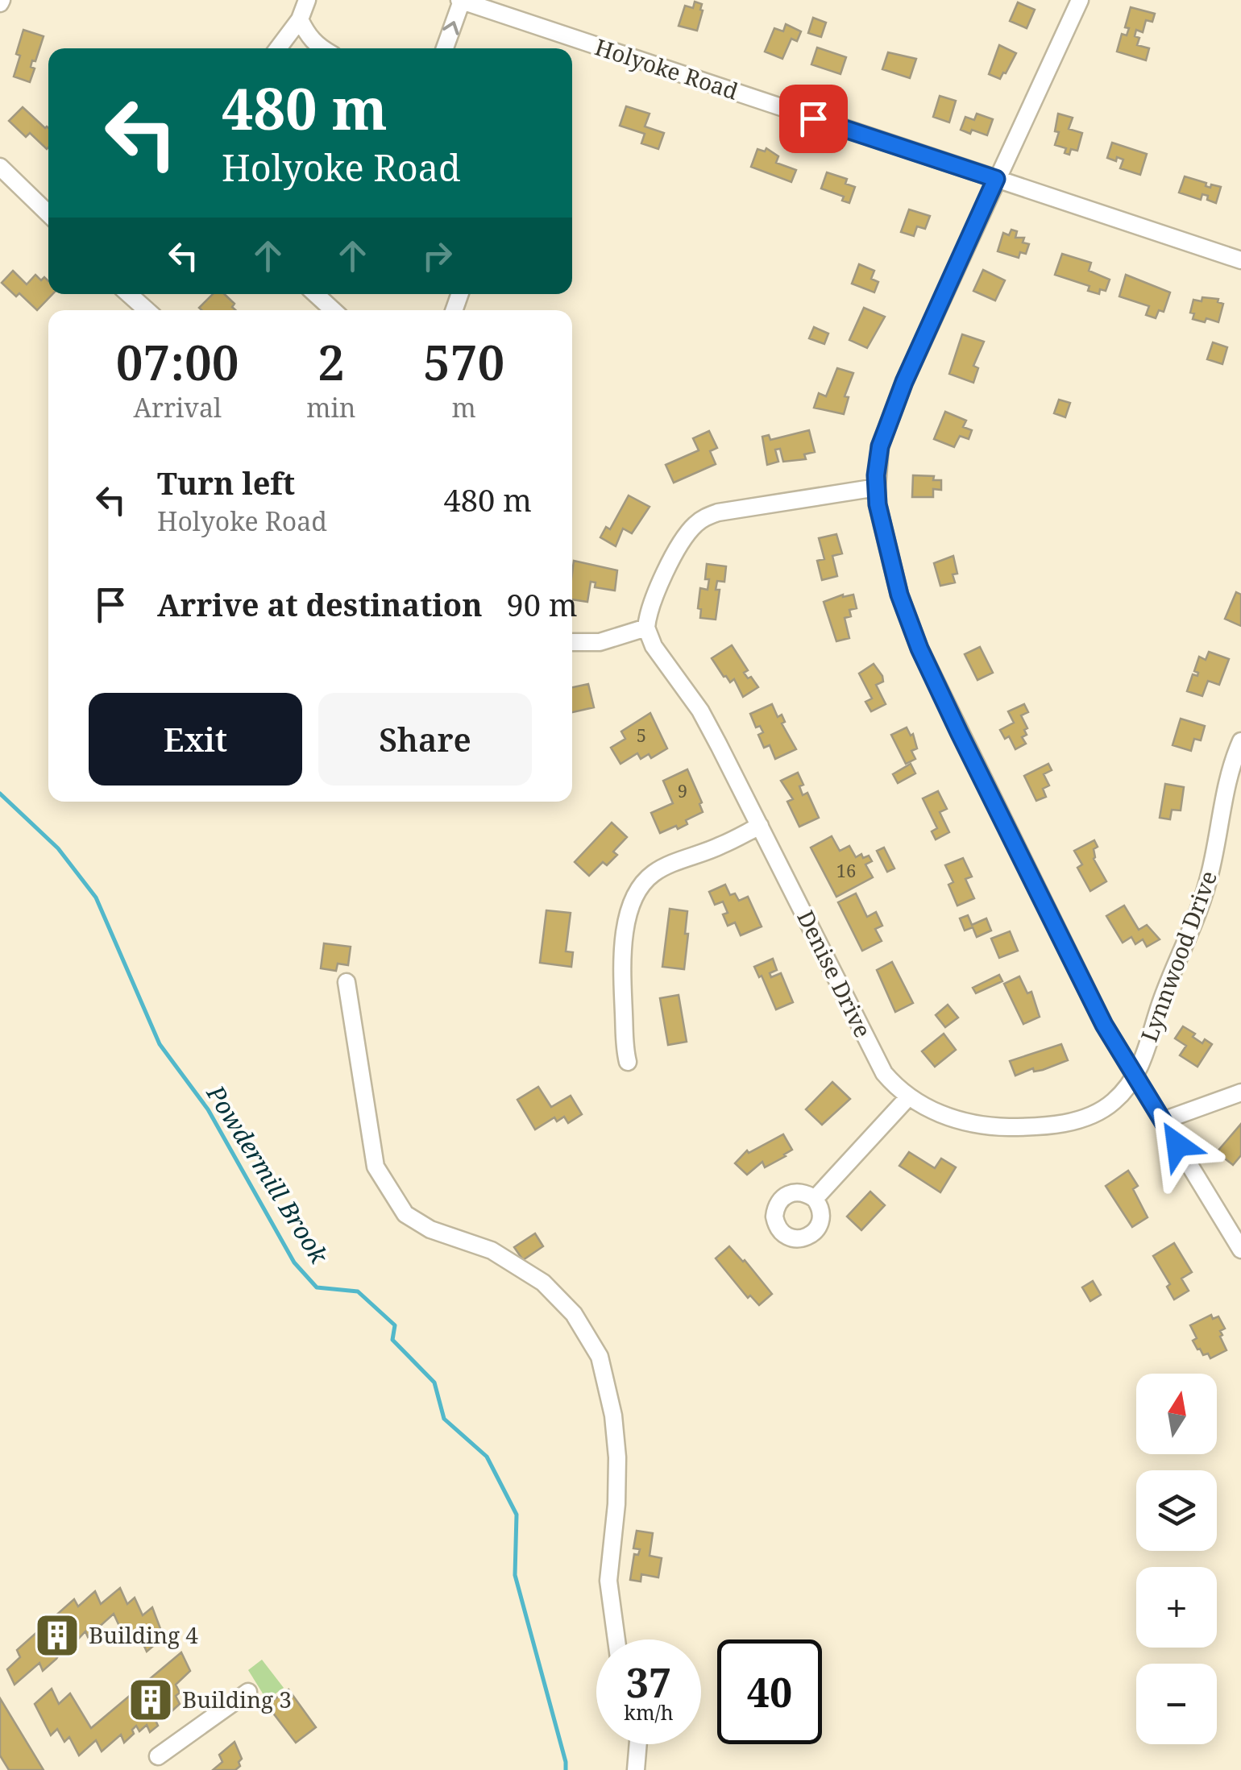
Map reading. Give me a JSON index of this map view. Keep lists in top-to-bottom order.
{
  "streets": {
    "street": ["Holyoke Road", "Lynnwood Drive", "Denise Drive"]
  },
  "crossings": [
    ["Lynnwood Drive", "Denise Drive"]
  ],
  "water": ["Powdermill Brook"],
  "places": {
    "building": ["Building 4", "Building 3"]
  },
  "house_numbers": ["5", "9", "16"],
  "north": "top",
  "page": {
    "turn": ["480 m", "Holyoke Road"],
    "eta": [
      "07:00",
      "Arrival",
      "2",
      "min",
      "570",
      "m"
    ],
    "list": [
      {
        "name": "Turn left",
        "note": "Holyoke Road",
        "value": "480 m"
      },
      {
        "name": "Arrive at destination",
        "value": "90 m"
      }
    ],
    "buttons": ["Exit", "Share"],
    "map_buttons": ["+", "−"],
    "speed": "37 km/h",
    "limit": "40"
  }
}
